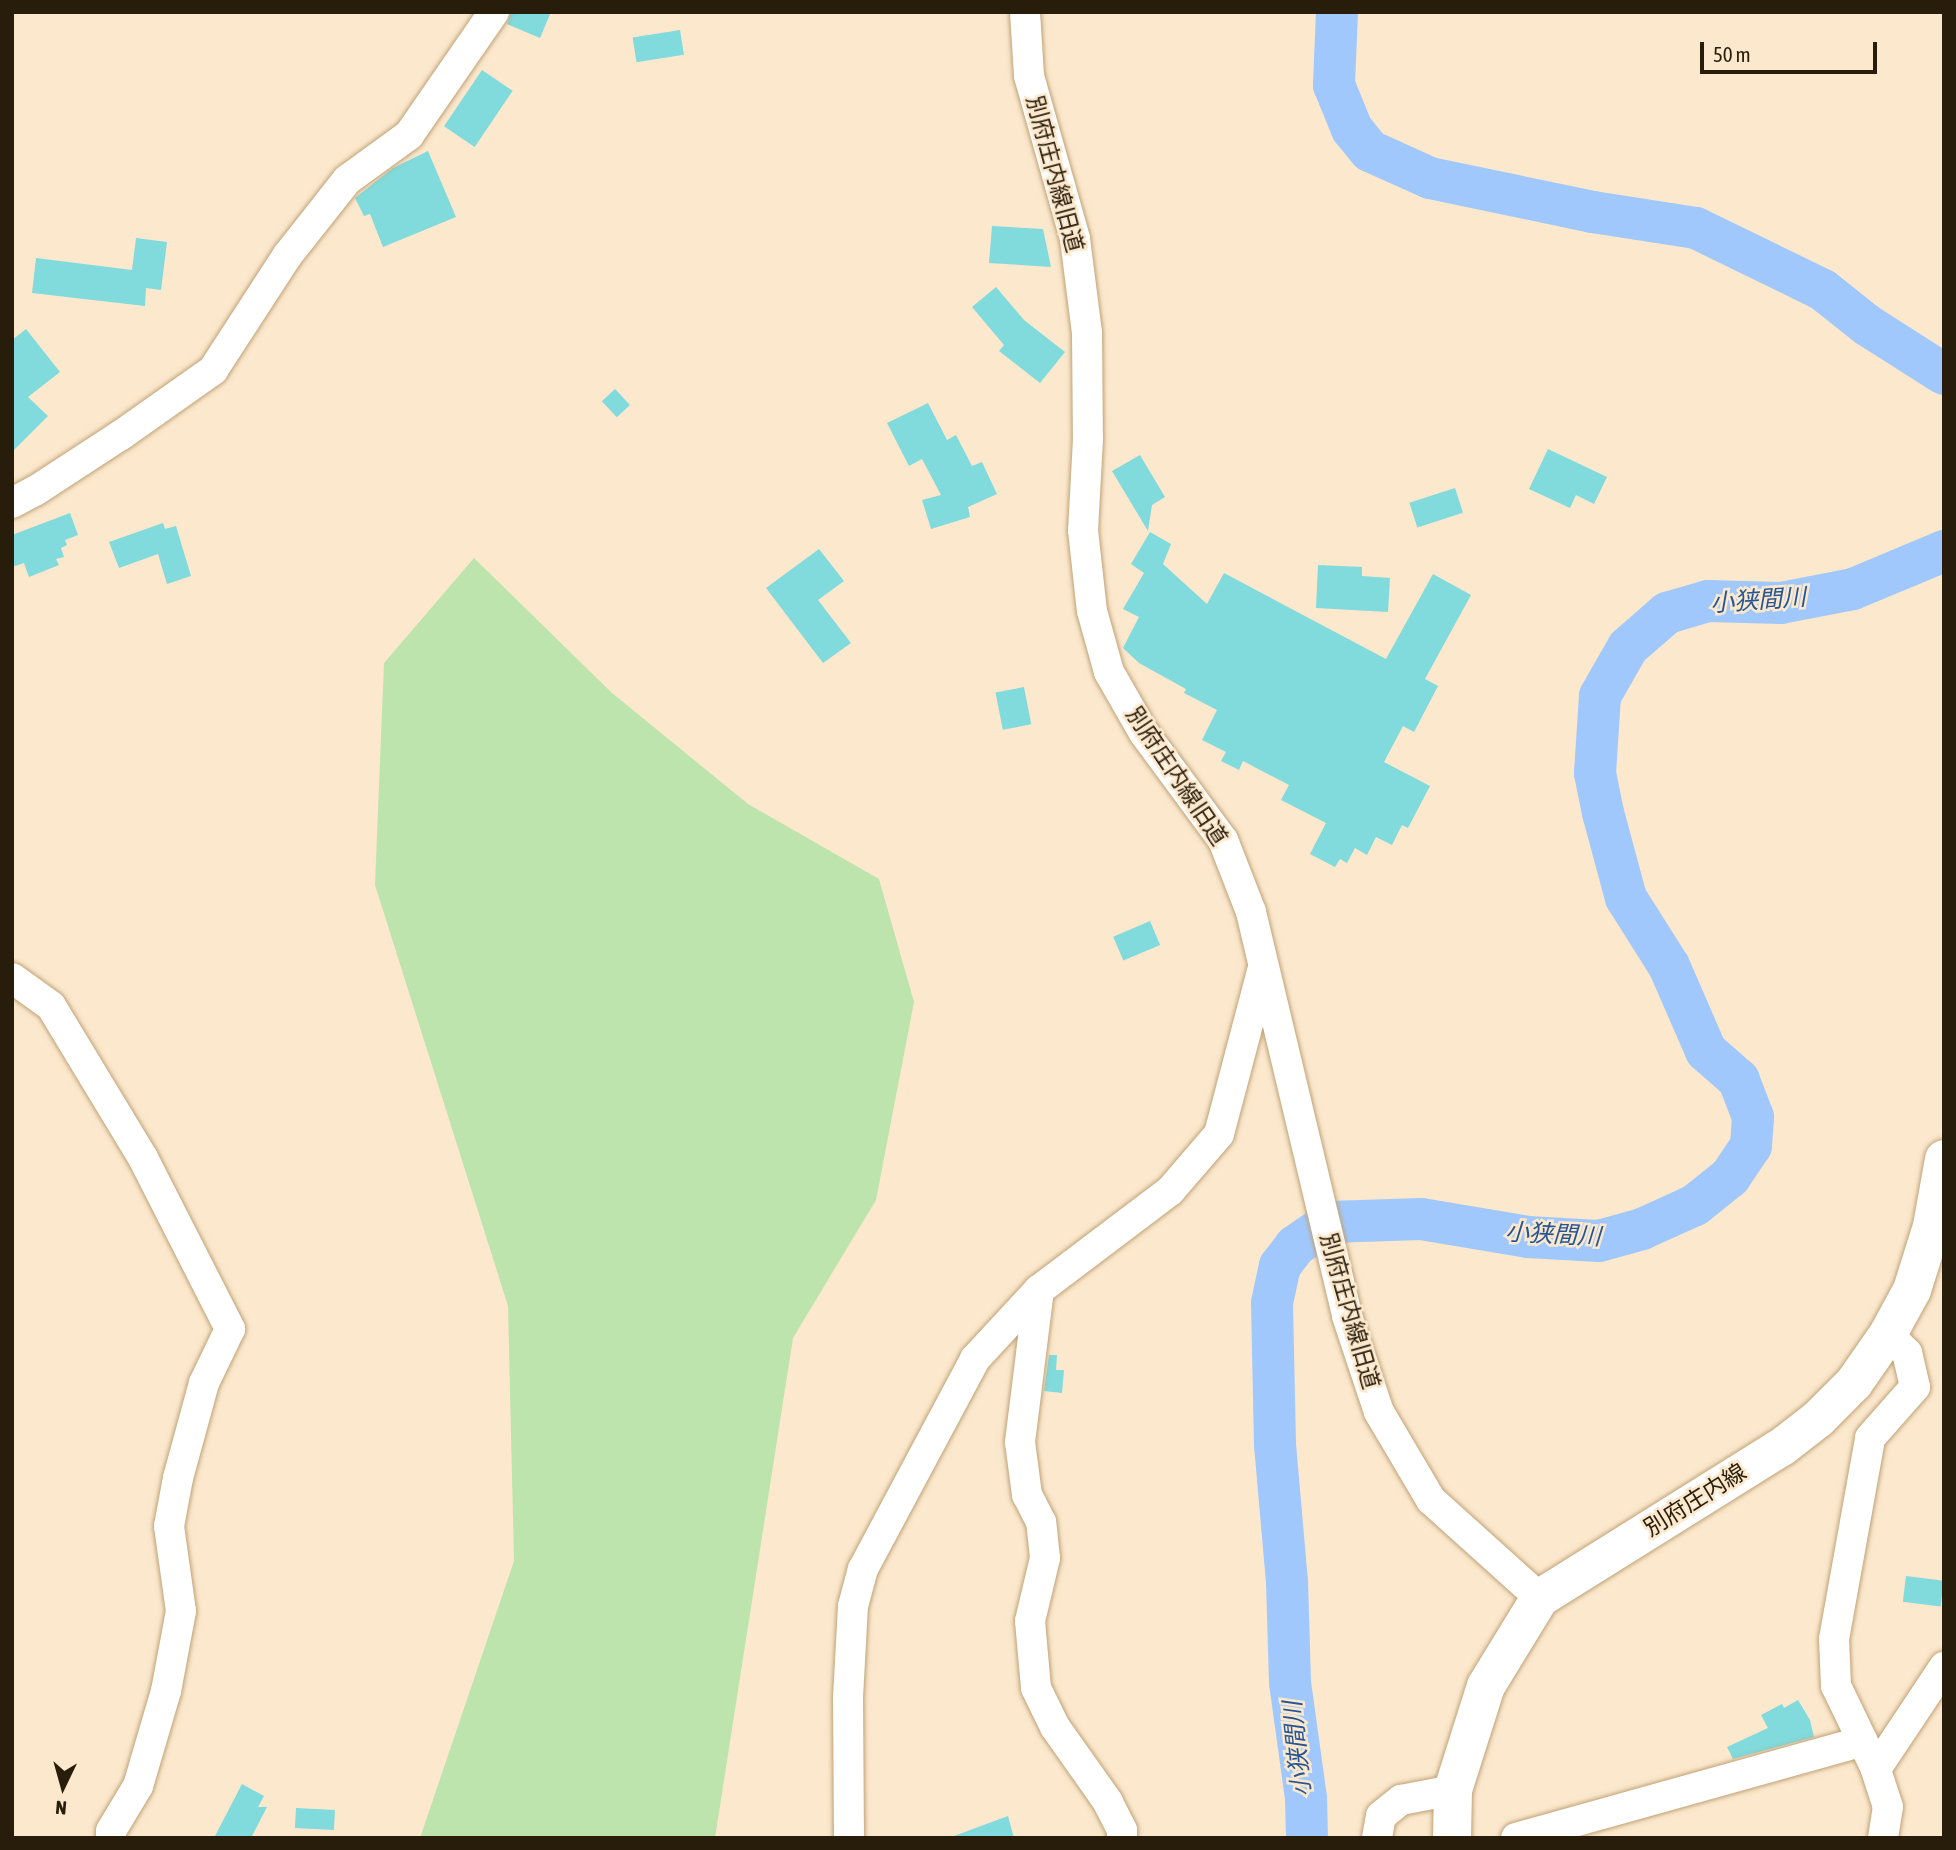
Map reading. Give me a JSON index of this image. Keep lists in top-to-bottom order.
{
  "streets": {
    "main road": ["別府庄内線"],
    "street": ["別府庄内線旧道"]
  },
  "crossings": [
    ["別府庄内線旧道", "別府庄内線"]
  ],
  "water": ["小狭間川"],
  "scale_bar": "50 m",
  "north": "bottom"
}
